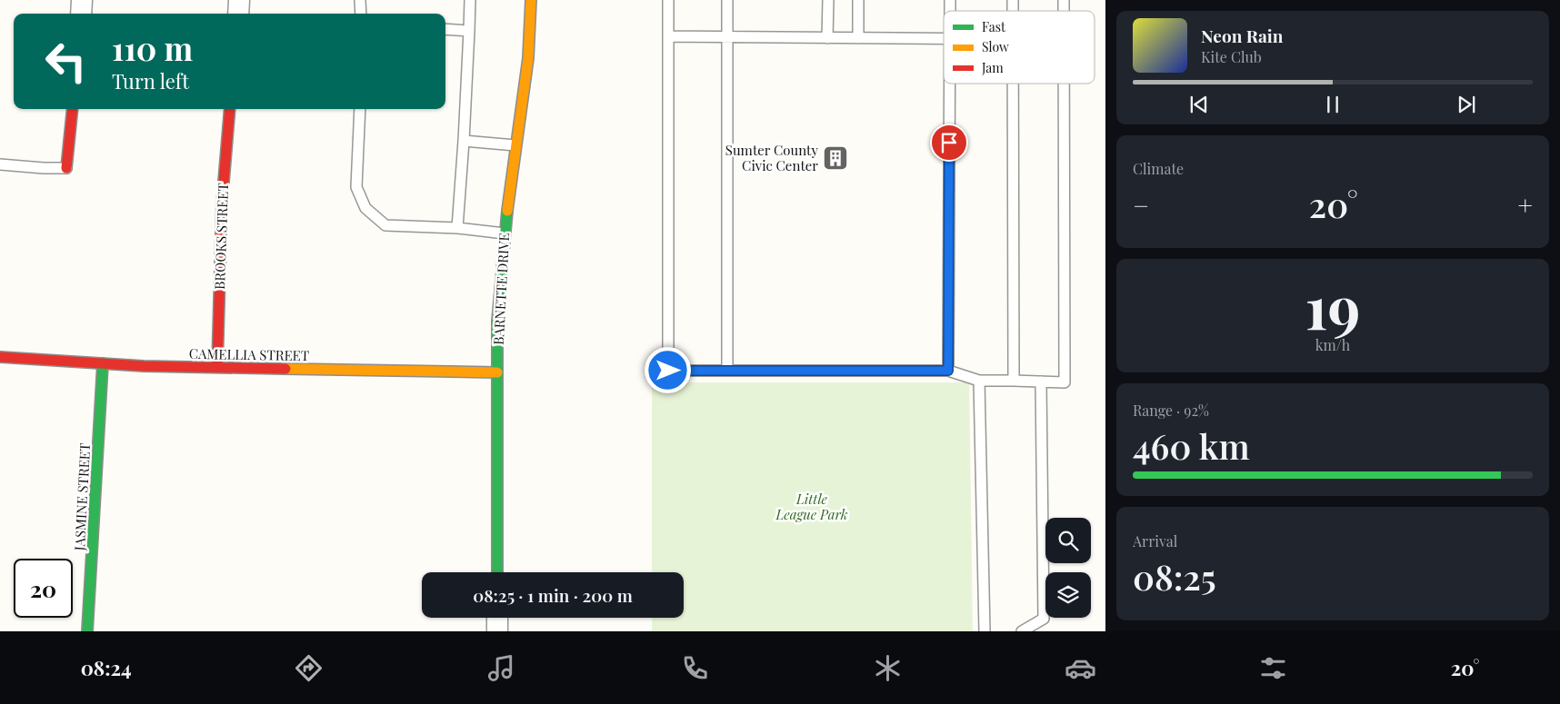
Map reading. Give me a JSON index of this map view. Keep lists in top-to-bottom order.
{
  "streets": {
    "street": [
      "BROOKS STREET",
      "BARNETTE DRIVE",
      "CAMELLIA STREET",
      "JASMINE STREET"
    ]
  },
  "crossings": [
    ["BROOKS STREET", "CAMELLIA STREET"],
    ["BARNETTE DRIVE", "CAMELLIA STREET"],
    ["CAMELLIA STREET", "JASMINE STREET"]
  ],
  "parks": ["Little League Park"],
  "places": {
    "building": ["Sumter County Civic Center"]
  },
  "legend": ["Fast", "Slow", "Jam"],
  "page": {
    "turn": ["110 m", "Turn left"],
    "song": ["Neon Rain", "Kite Club"],
    "tile": [
      "Climate",
      ["19", "km/h"],
      ["Range · 92%", "460 km"],
      ["Arrival", "08:25"]
    ],
    "heat": ["−", "20°", "+"],
    "limit": "20",
    "trip": "08:25 · 1 min · 200 m",
    "tabs": ["08:24", "20°"]
  }
}
